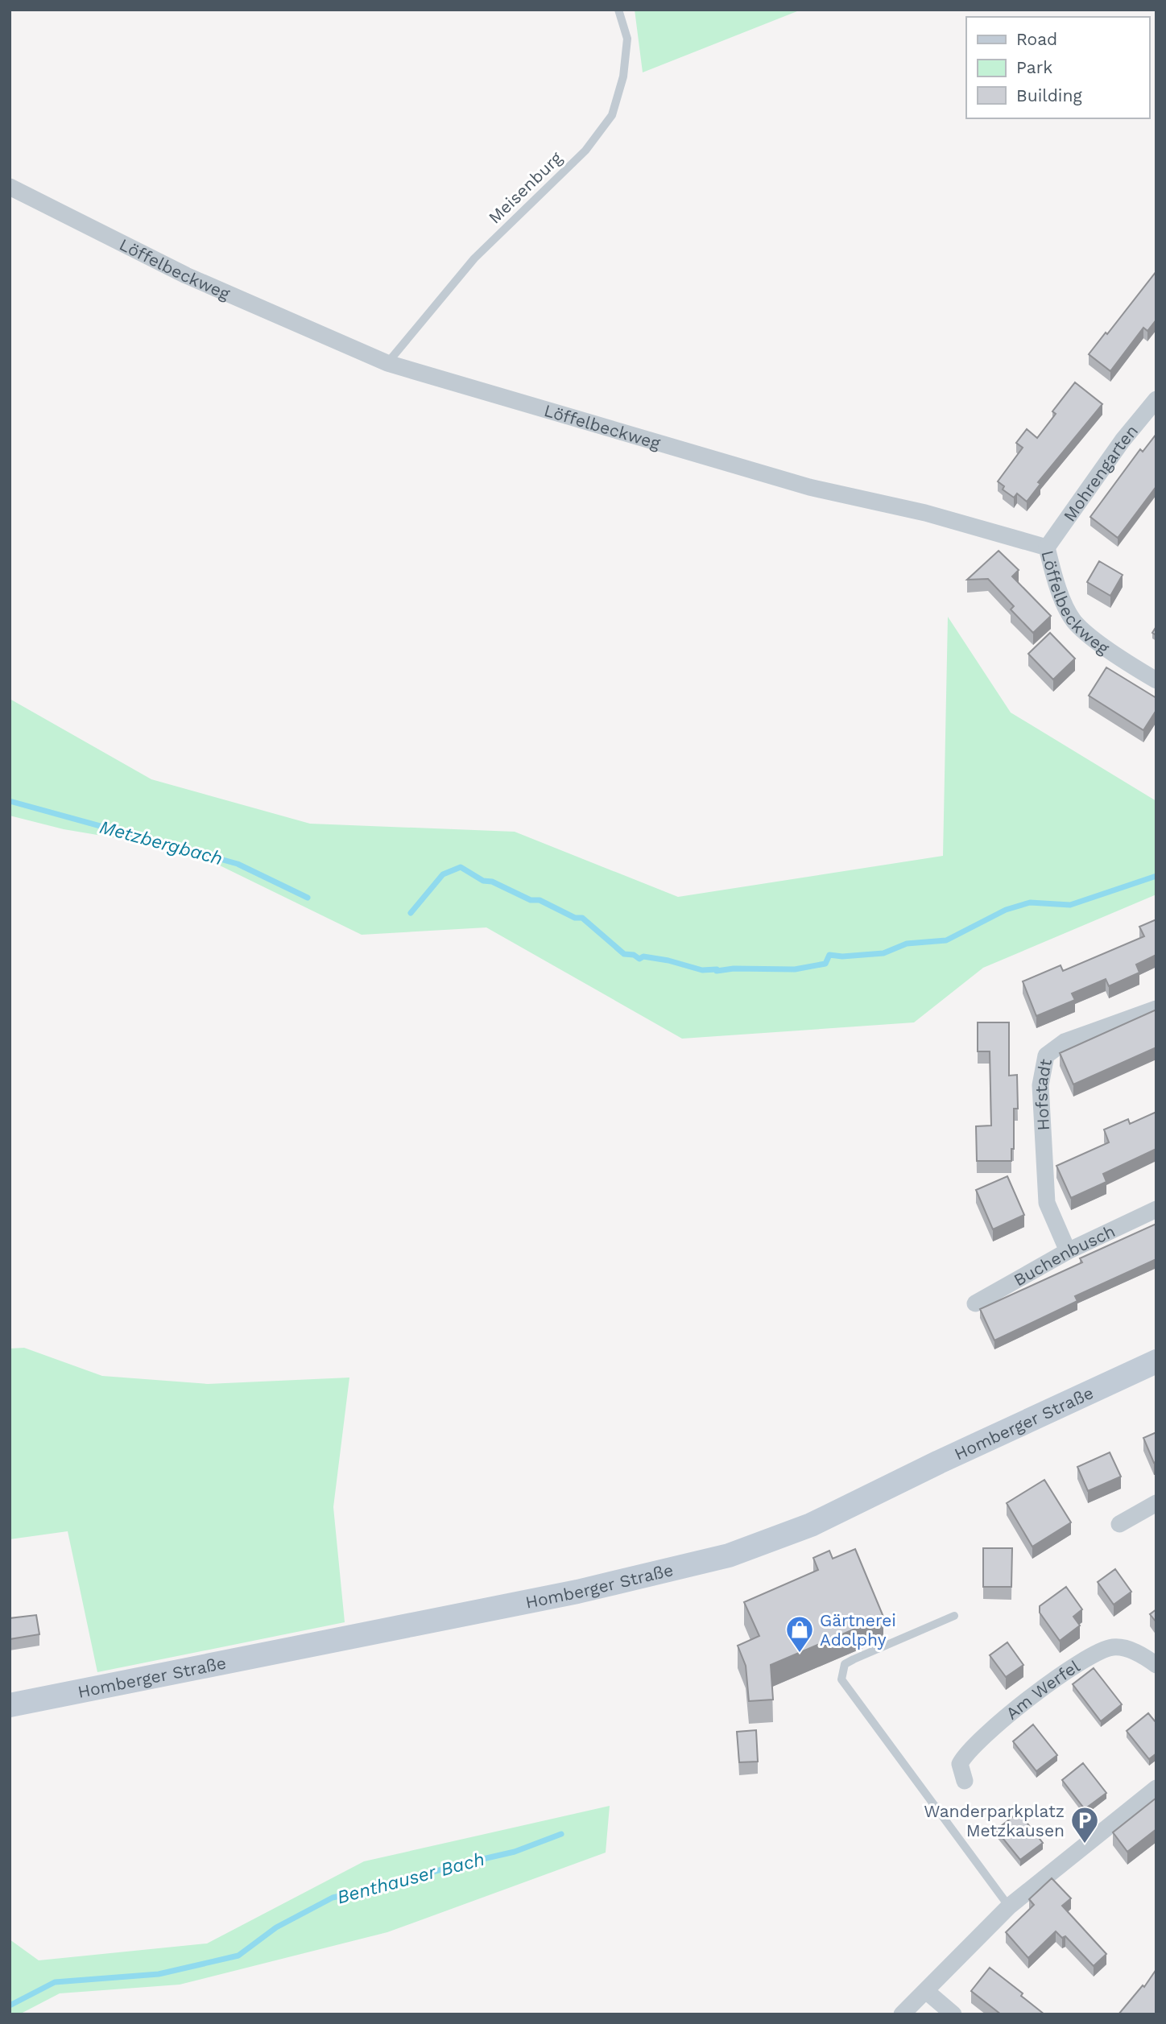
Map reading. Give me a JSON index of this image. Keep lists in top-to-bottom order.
{
  "streets": {
    "main road": ["Homberger Straße"],
    "street": [
      "Löffelbeckweg",
      "Mohrengarten",
      "Hofstadt",
      "Buchenbusch",
      "Am Werfel"
    ],
    "lane": ["Meisenburg"]
  },
  "crossings": [
    ["Meisenburg", "Löffelbeckweg"],
    ["Löffelbeckweg", "Mohrengarten"],
    ["Hofstadt", "Buchenbusch"]
  ],
  "water": ["Metzbergbach", "Benthauser Bach"],
  "places": {
    "shop": ["Gärtnerei Adolphy"],
    "parking": ["Wanderparkplatz Metzkausen"]
  },
  "legend": ["Road", "Park", "Building"]
}
